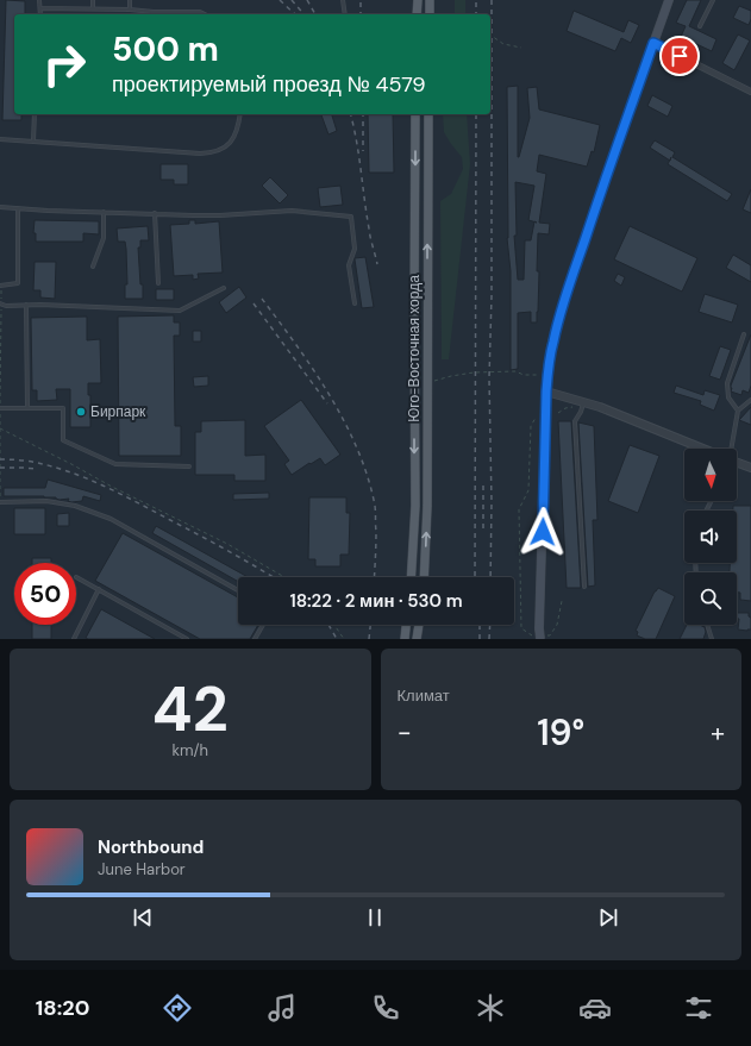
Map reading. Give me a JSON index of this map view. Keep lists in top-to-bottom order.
{
  "streets": {
    "main road": ["Юго-Восточная хорда"]
  },
  "places": ["Бирпарк"],
  "north": "bottom",
  "page": {
    "turn": ["500 m", "проектируемый проезд № 4579"],
    "limit": "50",
    "trip": "18:22 · 2 мин · 530 m",
    "tile": [
      ["42", "km/h"],
      "Климат"
    ],
    "heat": ["−", "19°", "+"],
    "song": ["Northbound", "June Harbor"],
    "tabs": "18:20"
  }
}
